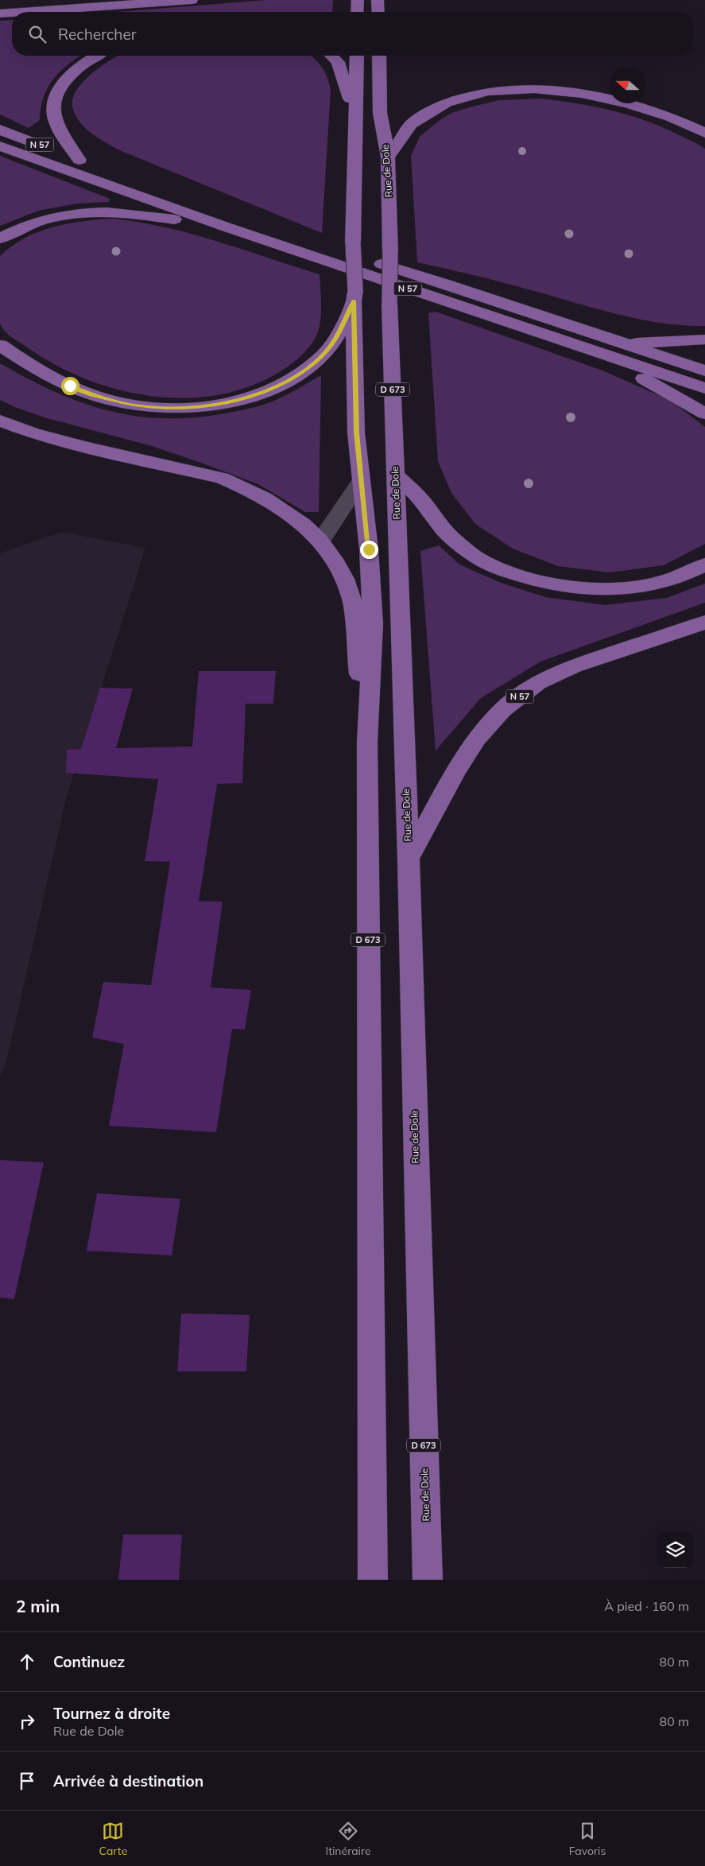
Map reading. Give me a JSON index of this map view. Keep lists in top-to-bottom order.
{
  "streets": {
    "main road": ["N 57", "Rue de Dole", "D 673"]
  },
  "crossings": [
    ["N 57", "Rue de Dole"]
  ],
  "north": "left",
  "page": {
    "search": "Rechercher",
    "heading": ["2 min", "À pied · 160 m"],
    "list": [
      ["Continuez", "80 m"],
      ["Tournez à droite", "Rue de Dole", "80 m"],
      "Arrivée à destination"
    ],
    "nav": ["Carte", "Itinéraire", "Favoris"]
  }
}
